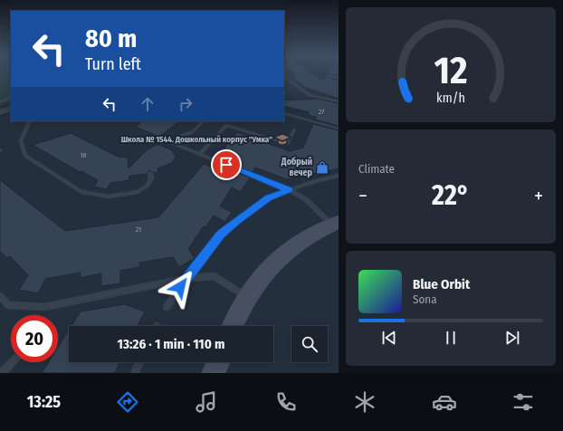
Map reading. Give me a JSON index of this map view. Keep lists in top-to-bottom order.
{
  "places": {
    "school or university": ["Школа № 1544. Дошкольный корпус \"Умка\""],
    "shop": ["Добрый вечер"]
  },
  "house_numbers": ["27", "18", "21"],
  "page": {
    "turn": ["80 m", "Turn left"],
    "tile": "Climate",
    "heat": ["−", "22°", "+"],
    "song": ["Blue Orbit", "Sona"],
    "limit": "20",
    "trip": "13:26 · 1 min · 110 m",
    "tabs": "13:25",
    "gauge": ["12", "km/h"]
  }
}
